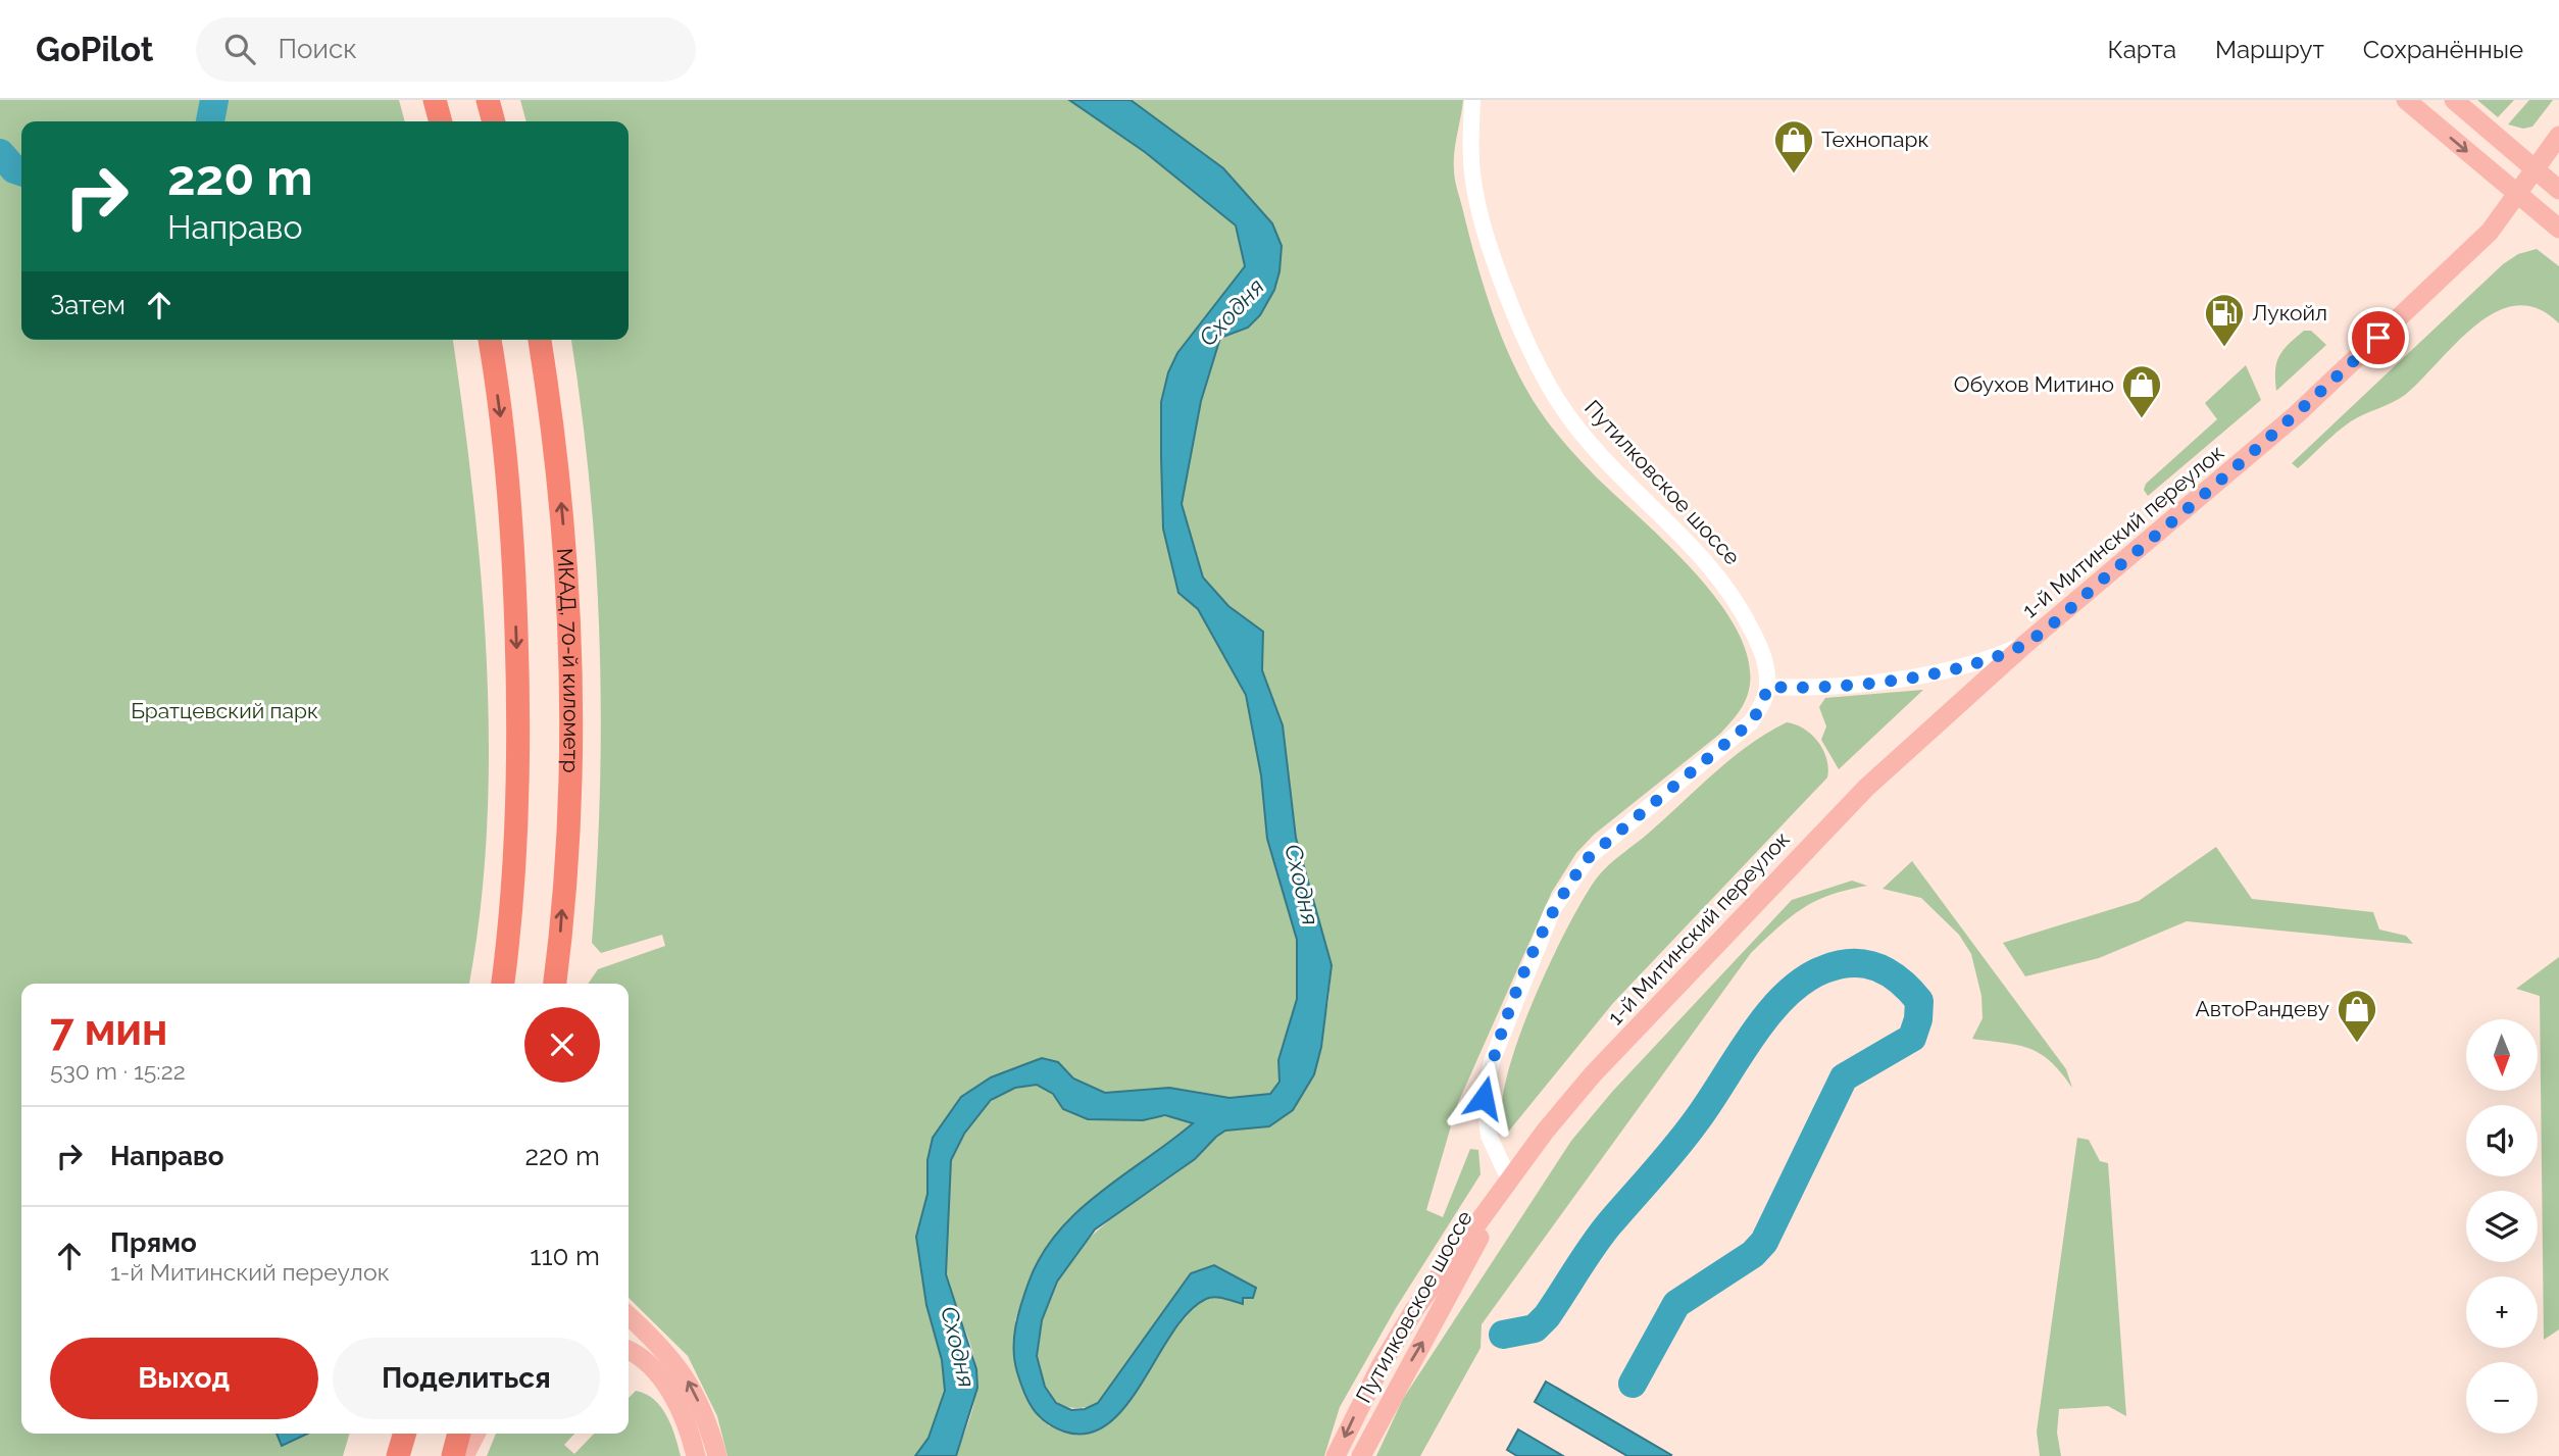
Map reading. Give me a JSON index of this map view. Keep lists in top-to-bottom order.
{
  "streets": {
    "highway": ["МКАД, 70-й километр"],
    "main road": ["Путилковское шоссе", "1-й Митинский переулок"]
  },
  "crossings": [
    ["Путилковское шоссе", "1-й Митинский переулок"]
  ],
  "water": ["Сходня"],
  "parks": ["Братцевский парк"],
  "places": {
    "shop": ["Технопарк", "Обухов Митино", "АвтоРандеву"],
    "fuel station": ["Лукойл"]
  },
  "north": "bottom",
  "page": {
    "header": "GoPilot",
    "search": "Поиск",
    "nav": ["Карта", "Маршрут", "Сохранённые"],
    "turn": ["220 m", "Направо"],
    "then": "Затем",
    "heading": ["7 мин", "530 m · 15:22"],
    "map_buttons": ["+", "−"],
    "list": [
      {
        "name": "Направо",
        "value": "220 m"
      },
      {
        "name": "Прямо",
        "note": "1-й Митинский переулок",
        "value": "110 m"
      }
    ],
    "buttons": ["Выход", "Поделиться"]
  }
}
